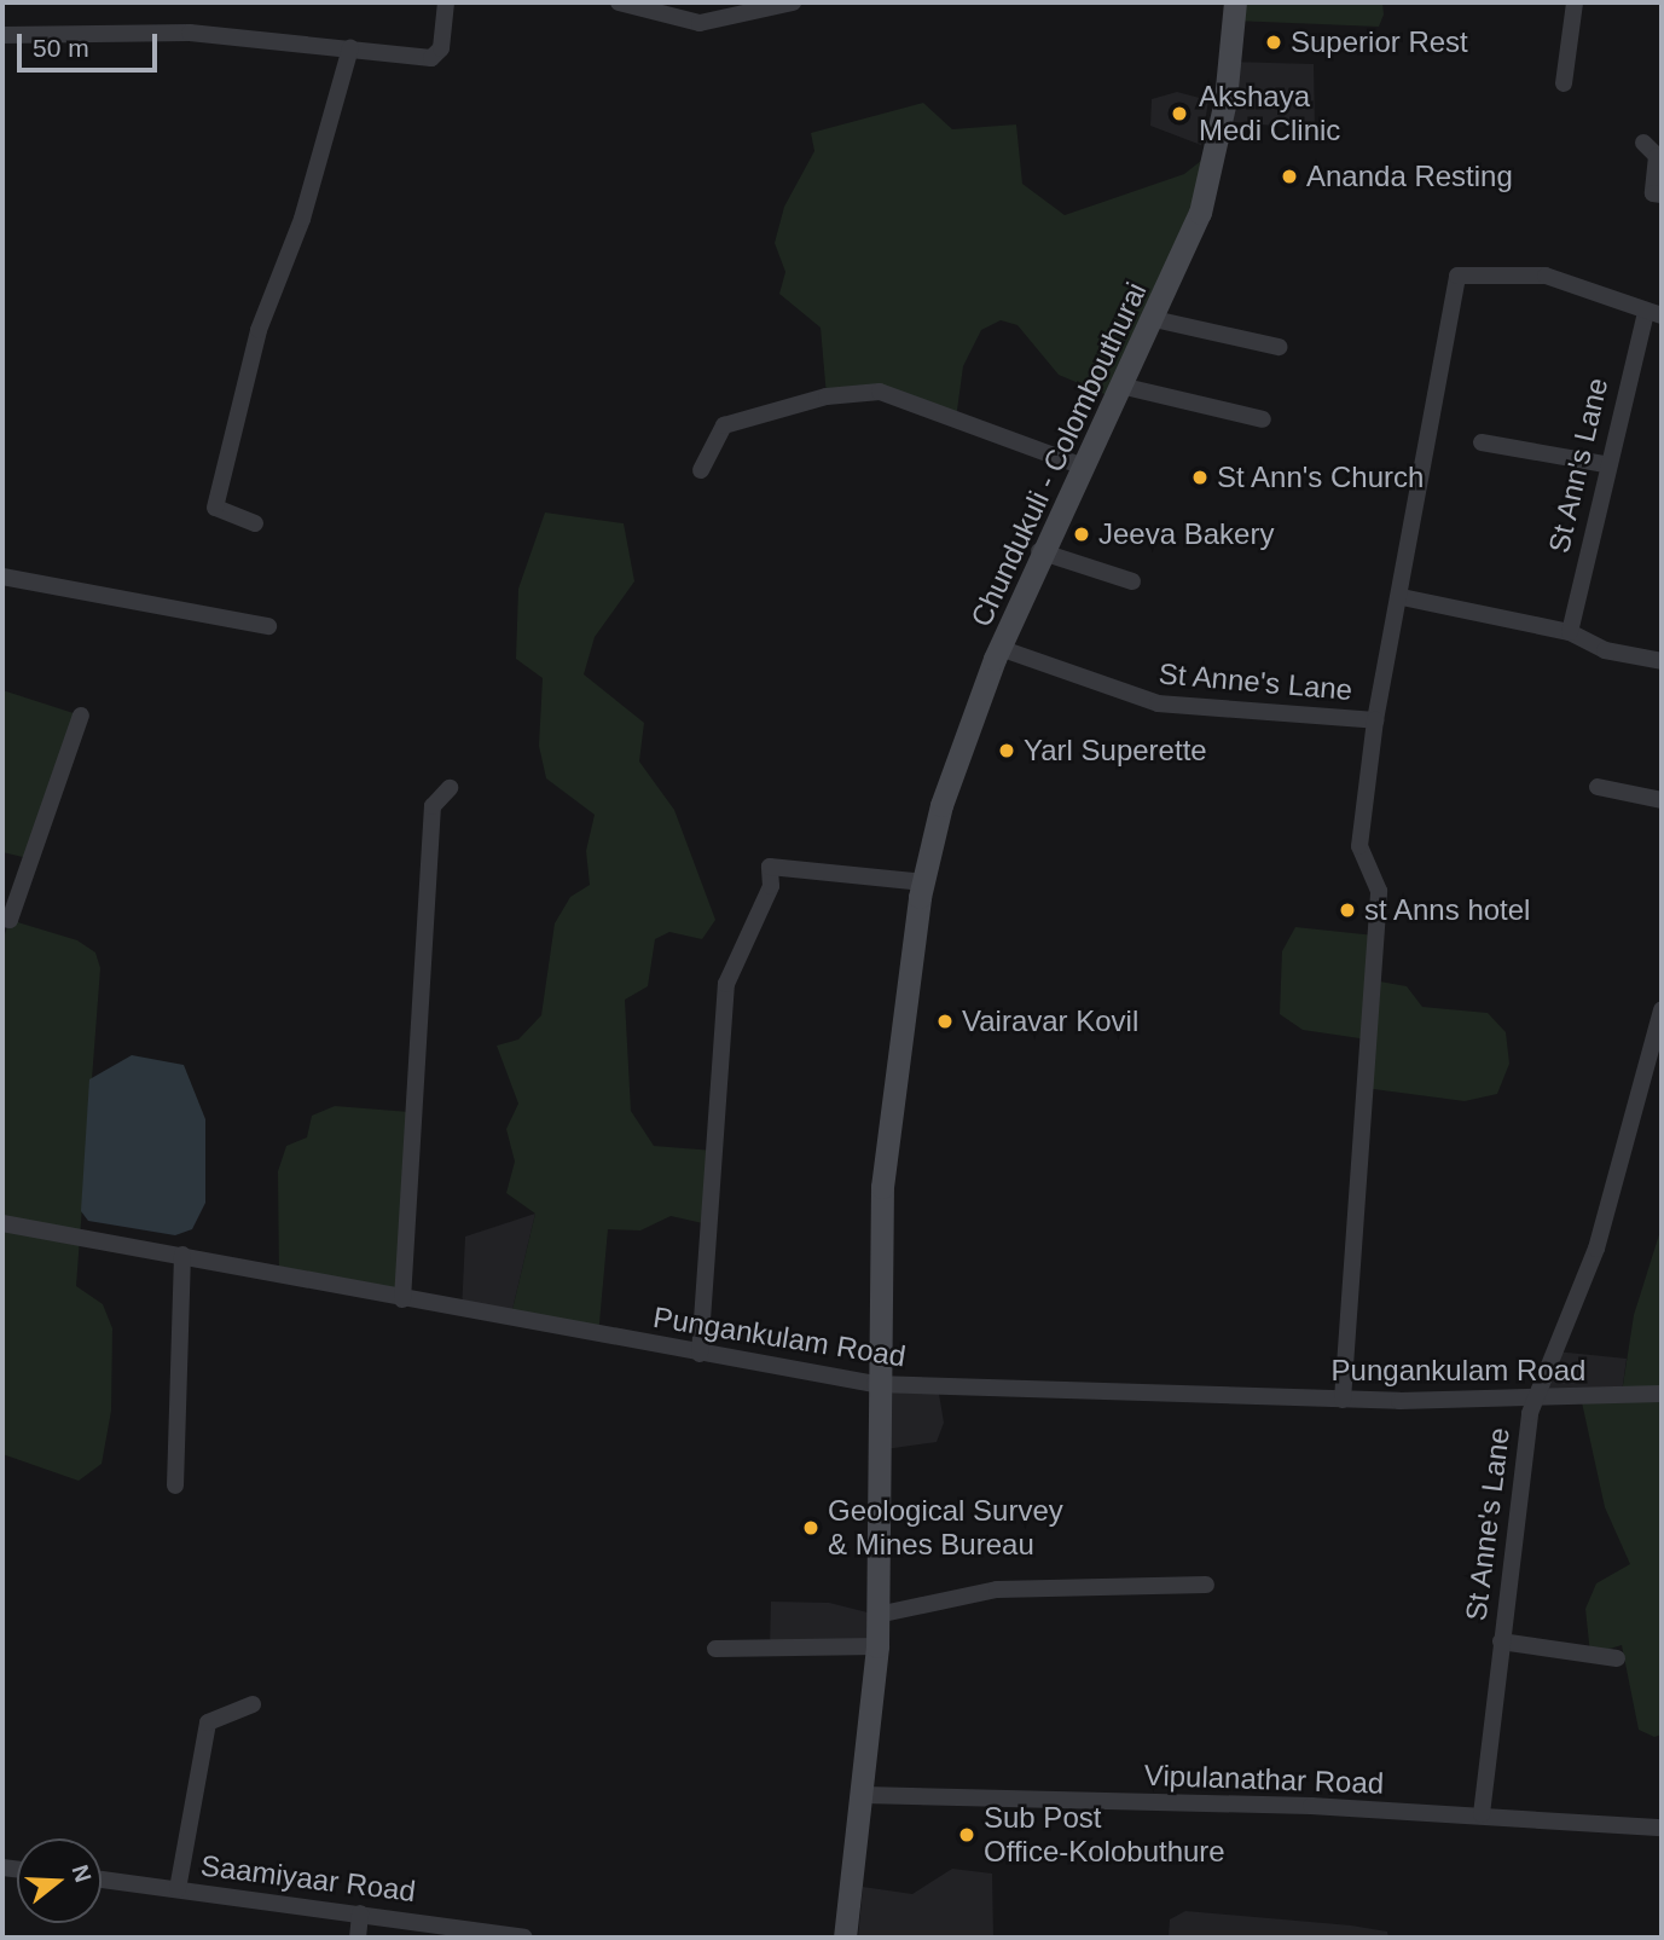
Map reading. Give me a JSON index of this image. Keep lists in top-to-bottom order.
{
  "streets": {
    "main road": ["Chundukuli - Colombouthurai"],
    "street": [
      "St Ann's Lane",
      "St Anne's Lane",
      "Pungankulam Road",
      "Vipulanathar Road",
      "Saamiyaar Road"
    ]
  },
  "crossings": [
    ["Chundukuli - Colombouthurai", "St Anne's Lane"],
    ["Chundukuli - Colombouthurai", "Pungankulam Road"],
    ["Chundukuli - Colombouthurai", "Vipulanathar Road"],
    ["St Ann's Lane", "St Anne's Lane"],
    ["St Anne's Lane", "Pungankulam Road"],
    ["St Anne's Lane", "Vipulanathar Road"]
  ],
  "places": [
    "Superior Rest",
    "Akshaya Medi Clinic",
    "Ananda Resting",
    "St Ann's Church",
    "Jeeva Bakery",
    "Yarl Superette",
    "st Anns hotel",
    "Vairavar Kovil",
    "Geological Survey & Mines Bureau",
    "Sub Post Office-Kolobuthure"
  ],
  "scale_bar": "50 m",
  "north": "right"
}
